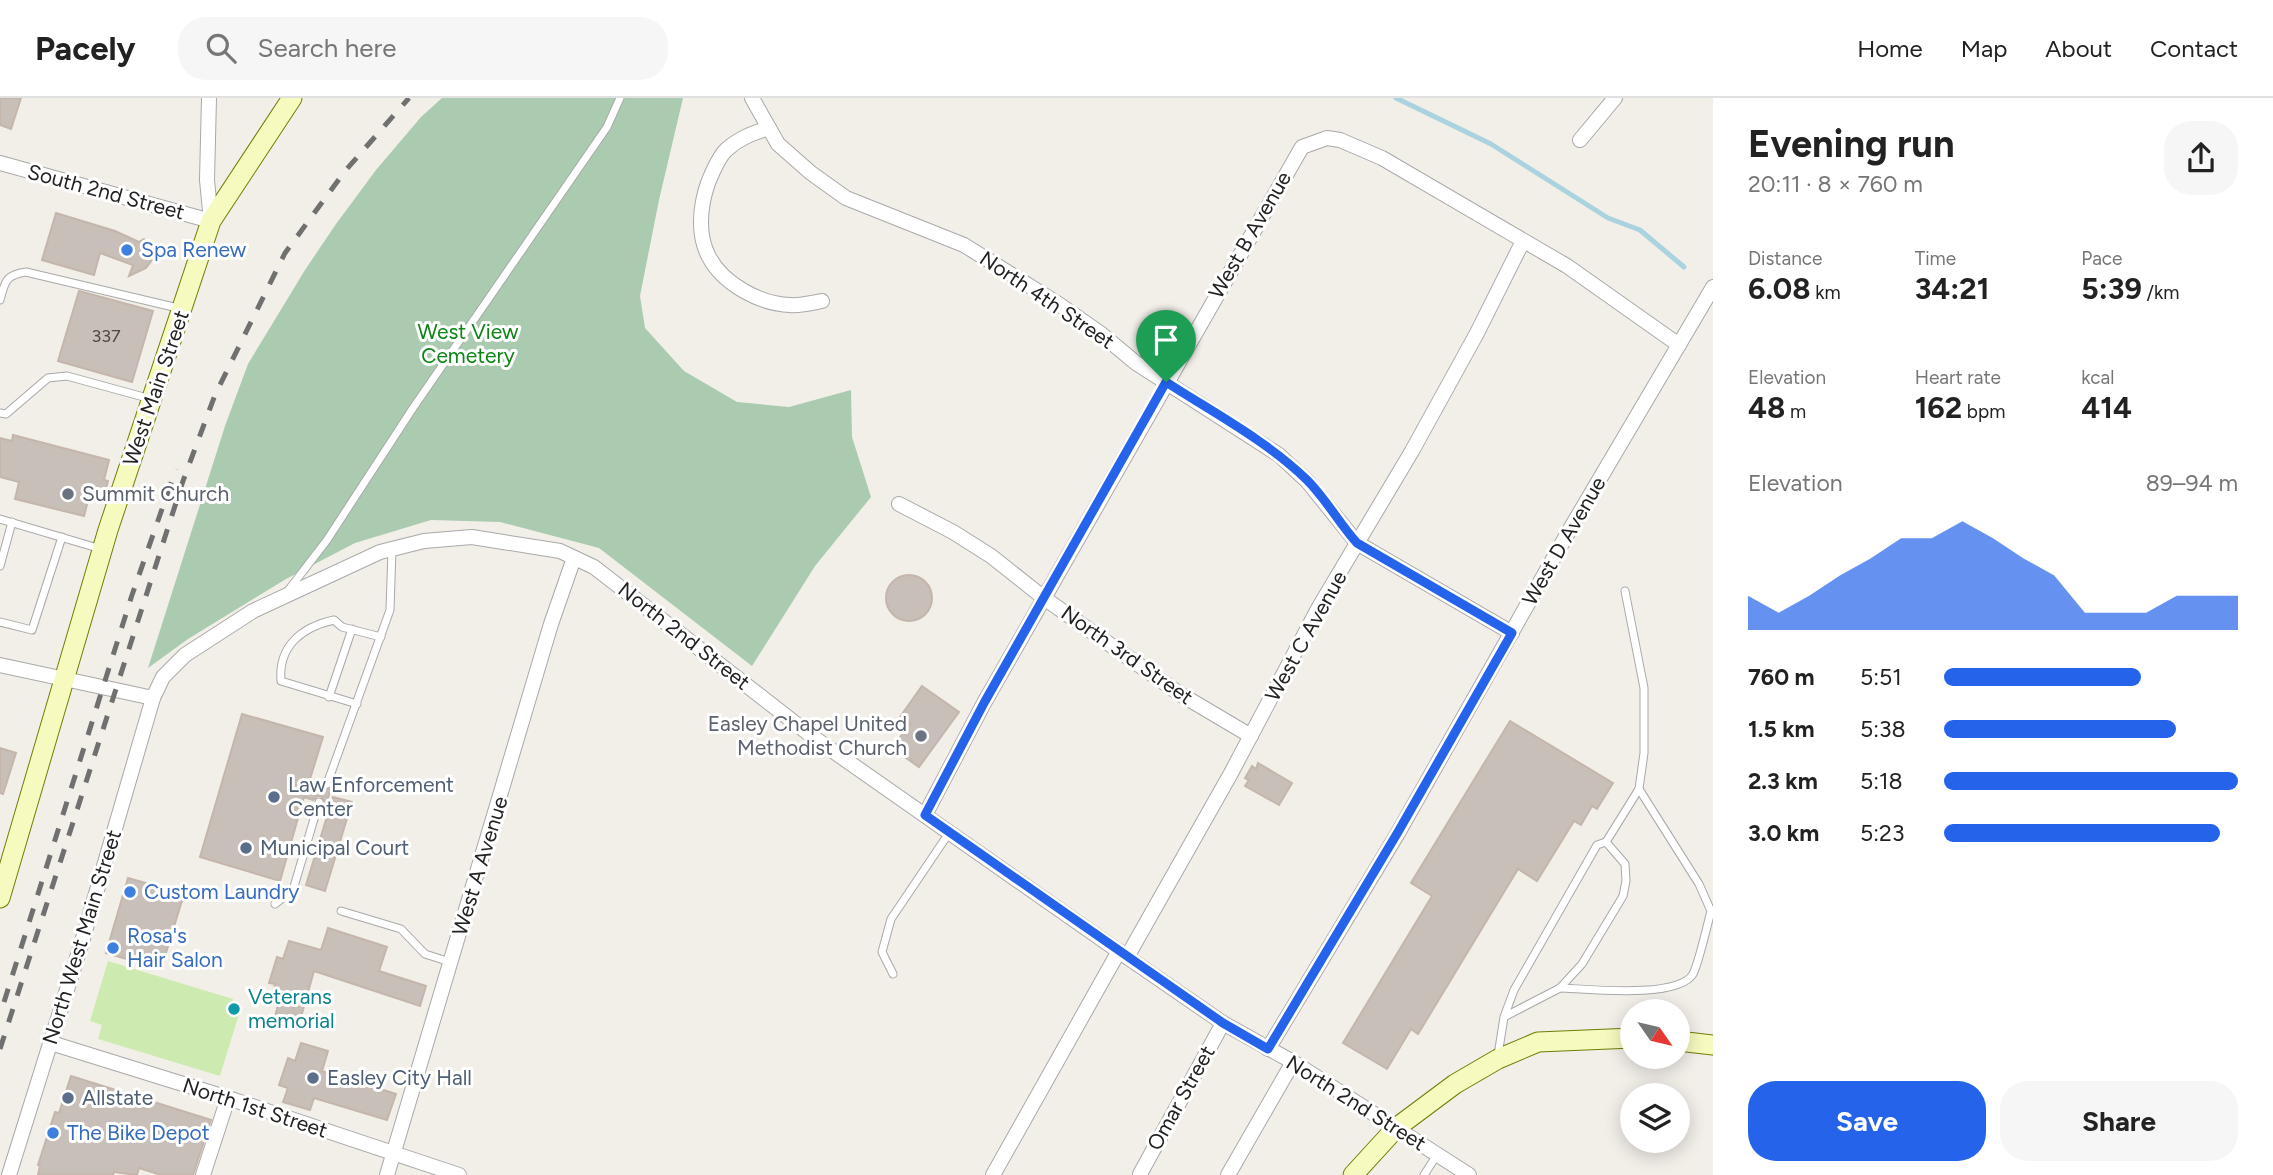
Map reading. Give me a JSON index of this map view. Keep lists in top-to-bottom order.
{
  "streets": {
    "main road": ["West Main Street"],
    "street": [
      "South 2nd Street",
      "West B Avenue",
      "North 4th Street",
      "West D Avenue",
      "North 2nd Street",
      "West C Avenue",
      "North 3rd Street",
      "West A Avenue",
      "North West Main Street",
      "Omar Street",
      "North 1st Street"
    ]
  },
  "crossings": [
    ["South 2nd Street", "West Main Street"],
    ["West B Avenue", "North 4th Street"],
    ["West B Avenue", "West D Avenue"],
    ["West B Avenue", "North 2nd Street"],
    ["West B Avenue", "West C Avenue"],
    ["West B Avenue", "North 3rd Street"],
    ["North 4th Street", "West D Avenue"],
    ["North 4th Street", "West C Avenue"],
    ["West D Avenue", "North 2nd Street"],
    ["North 2nd Street", "West C Avenue"],
    ["North 2nd Street", "West A Avenue"],
    ["North 2nd Street", "North West Main Street"],
    ["North 2nd Street", "Omar Street"],
    ["West C Avenue", "North 3rd Street"],
    ["West A Avenue", "North 1st Street"],
    ["North West Main Street", "North 1st Street"]
  ],
  "parks": ["West View Cemetery"],
  "places": [
    "Spa Renew",
    "Summit Church",
    "Easley Chapel United Methodist Church",
    "Law Enforcement Center",
    "Municipal Court",
    "Custom Laundry",
    "Rosa's Hair Salon",
    "Veterans memorial",
    "Easley City Hall",
    "Allstate",
    "The Bike Depot"
  ],
  "house_numbers": ["337"],
  "north": "bottom right",
  "page": {
    "header": "Pacely",
    "search": "Search here",
    "nav": [
      "Home",
      "Map",
      "About",
      "Contact"
    ],
    "heading": ["Evening run", "20:11 · 8 × 760 m"],
    "stats": [
      ["Distance", "6.08 km"],
      ["Time", "34:21"],
      ["Pace", "5:39 /km"],
      ["Elevation", "48 m"],
      ["Heart rate", "162 bpm"],
      ["kcal", "414"]
    ],
    "chart": ["Elevation", "89–94 m"],
    "list": [
      {
        "name": "760 m",
        "note": "5:51"
      },
      {
        "name": "1.5 km",
        "note": "5:38"
      },
      {
        "name": "2.3 km",
        "note": "5:18"
      },
      {
        "name": "3.0 km",
        "note": "5:23"
      }
    ],
    "buttons": ["Save", "Share"]
  }
}
